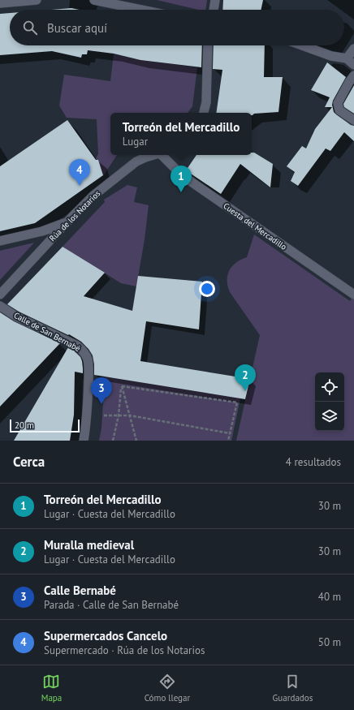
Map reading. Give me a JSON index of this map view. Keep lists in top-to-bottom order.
{
  "streets": {
    "street": ["Rúa de los Notarios", "Cuesta del Mercadillo", "Calle de San Bernabé"]
  },
  "scale_bar": "20 m",
  "page": {
    "search": "Buscar aquí",
    "popup": ["Torreón del Mercadillo", "Lugar"],
    "pins": [
      "4",
      "1",
      "2",
      "3"
    ],
    "scale": "20 m",
    "heading": ["Cerca", "4 resultados"],
    "list": [
      {
        "mark": "1",
        "name": "Torreón del Mercadillo",
        "note": "Lugar · Cuesta del Mercadillo",
        "value": "30 m"
      },
      {
        "mark": "2",
        "name": "Muralla medieval",
        "note": "Lugar · Cuesta del Mercadillo",
        "value": "30 m"
      },
      {
        "mark": "3",
        "name": "Calle Bernabé",
        "note": "Parada · Calle de San Bernabé",
        "value": "40 m"
      },
      {
        "mark": "4",
        "name": "Supermercados Cancelo",
        "note": "Supermercado · Rúa de los Notarios",
        "value": "50 m"
      }
    ],
    "nav": ["Mapa", "Cómo llegar", "Guardados"]
  }
}
